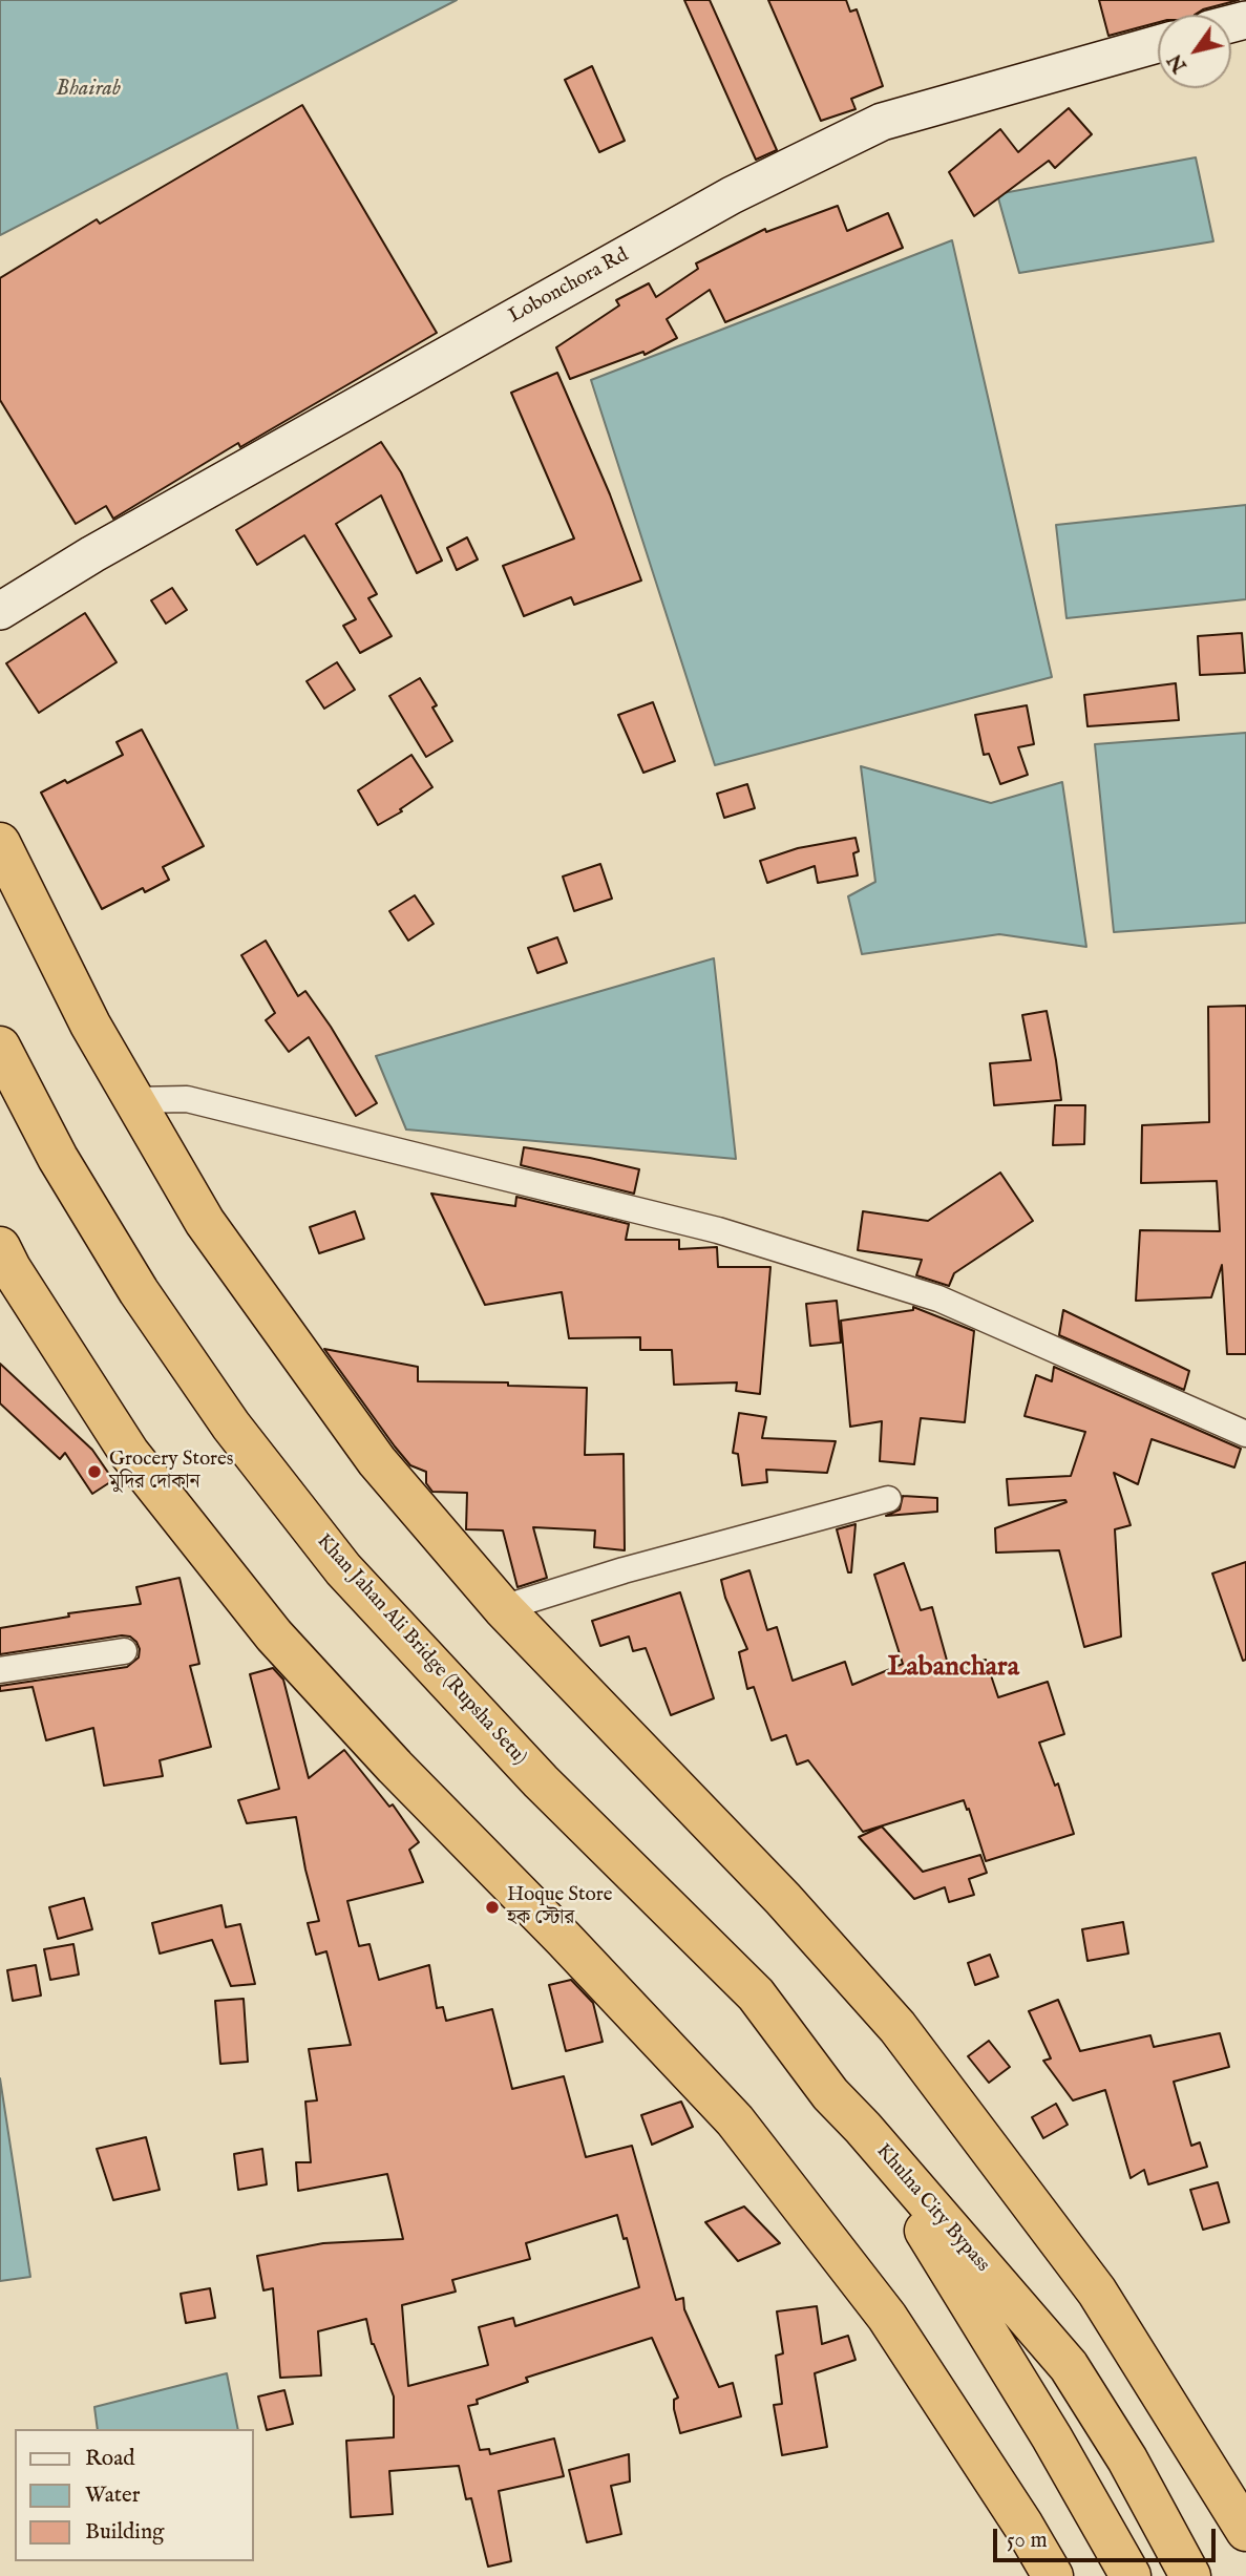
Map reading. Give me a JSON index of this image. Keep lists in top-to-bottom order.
{
  "streets": {
    "highway": ["Khan Jahan Ali Bridge (Rupsha Setu)", "Khulna City Bypass"],
    "street": ["Lobonchora Rd"]
  },
  "crossings": [
    ["Khan Jahan Ali Bridge (Rupsha Setu)", "Khulna City Bypass"]
  ],
  "districts": ["Labanchara"],
  "water": ["Bhairab"],
  "places": ["Grocery Stores মুদির দোকান", "Hoque Store হক স্টোর"],
  "legend": ["Road", "Water", "Building"],
  "scale_bar": "50 m",
  "north": "bottom left"
}
